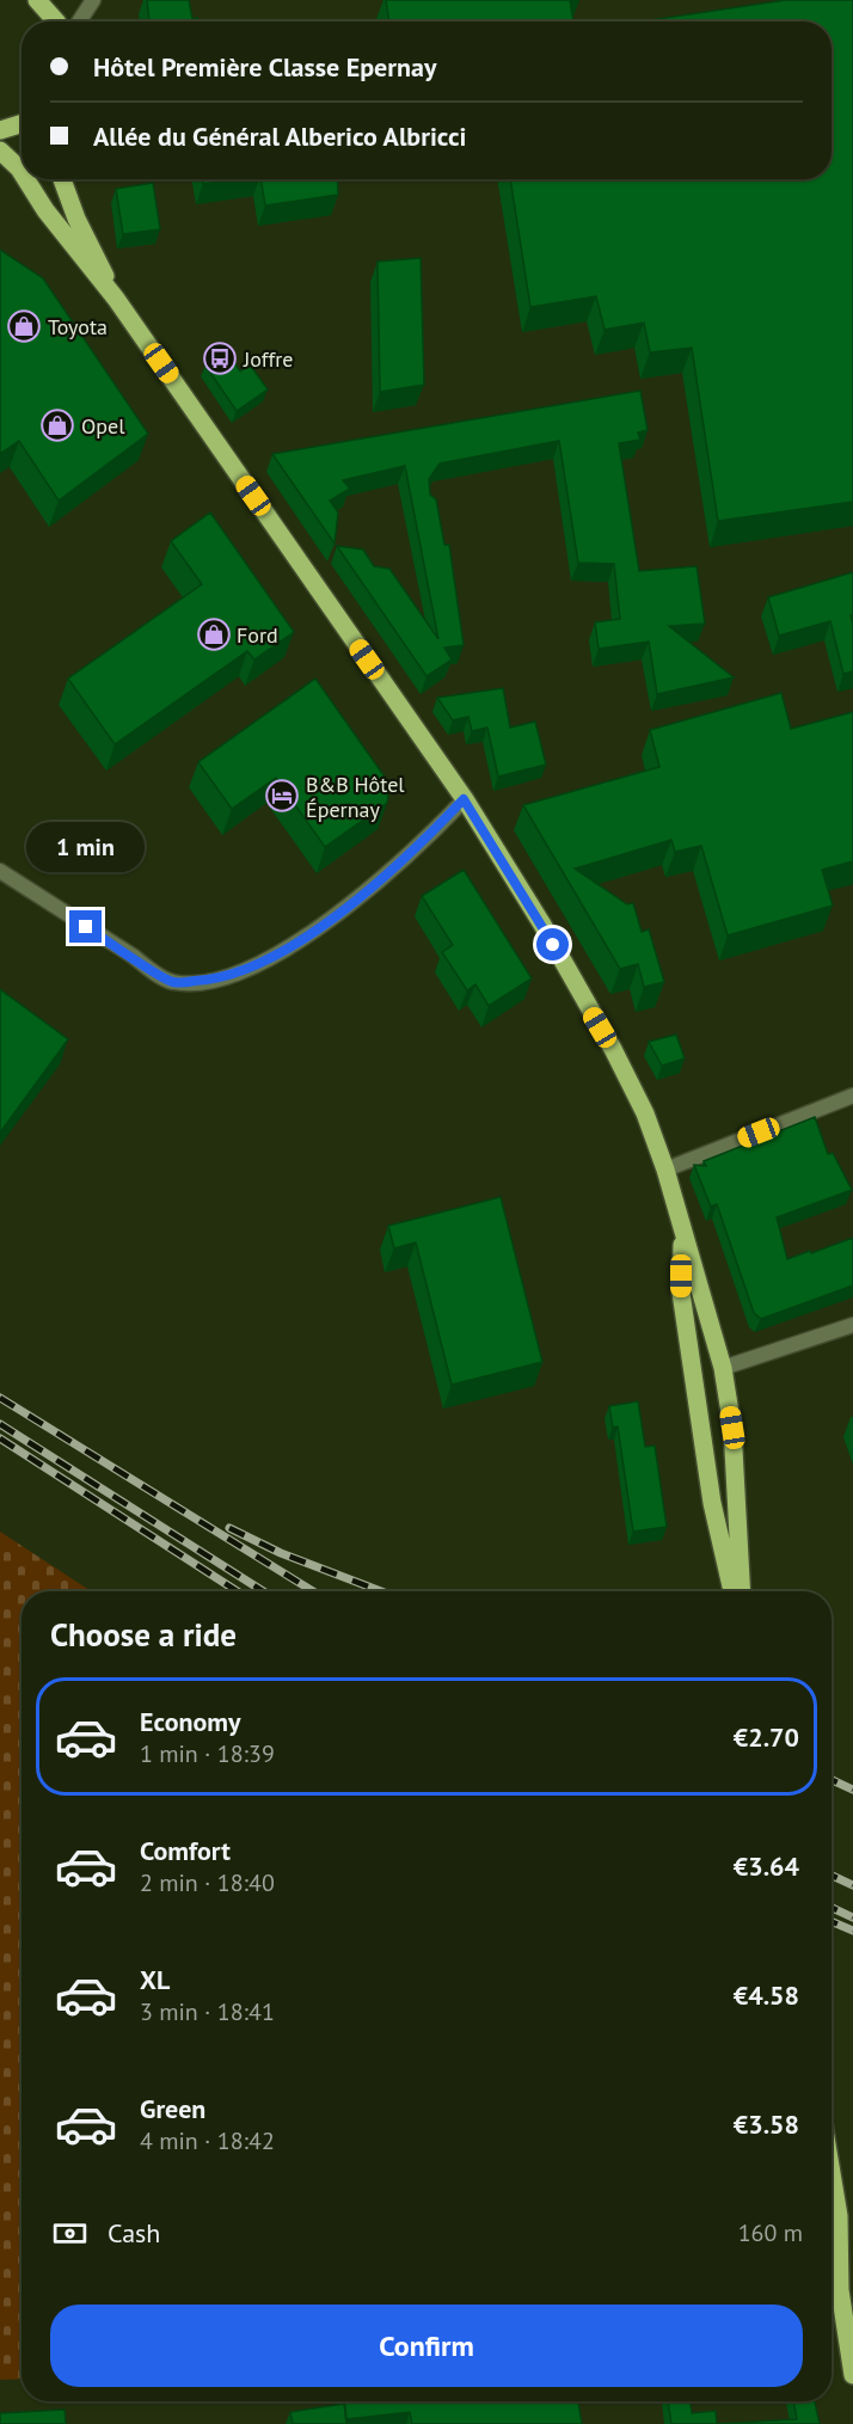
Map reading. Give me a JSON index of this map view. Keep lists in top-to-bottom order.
{
  "places": {
    "shop": ["Toyota", "Opel", "Ford"],
    "bus stop": ["Joffre"],
    "hotel": ["B&B Hôtel Épernay"]
  },
  "page": {
    "banner": ["Hôtel Première Classe Epernay", "Allée du Général Alberico Albricci"],
    "bubble": "1 min",
    "heading": "Choose a ride",
    "list": [
      {
        "name": "Economy",
        "note": "1 min · 18:39",
        "value": "€2.70"
      },
      {
        "name": "Comfort",
        "note": "2 min · 18:40",
        "value": "€3.64"
      },
      {
        "name": "XL",
        "note": "3 min · 18:41",
        "value": "€4.58"
      },
      {
        "name": "Green",
        "note": "4 min · 18:42",
        "value": "€3.58"
      }
    ],
    "pay": ["Cash", "160 m"],
    "buttons": "Confirm"
  }
}
